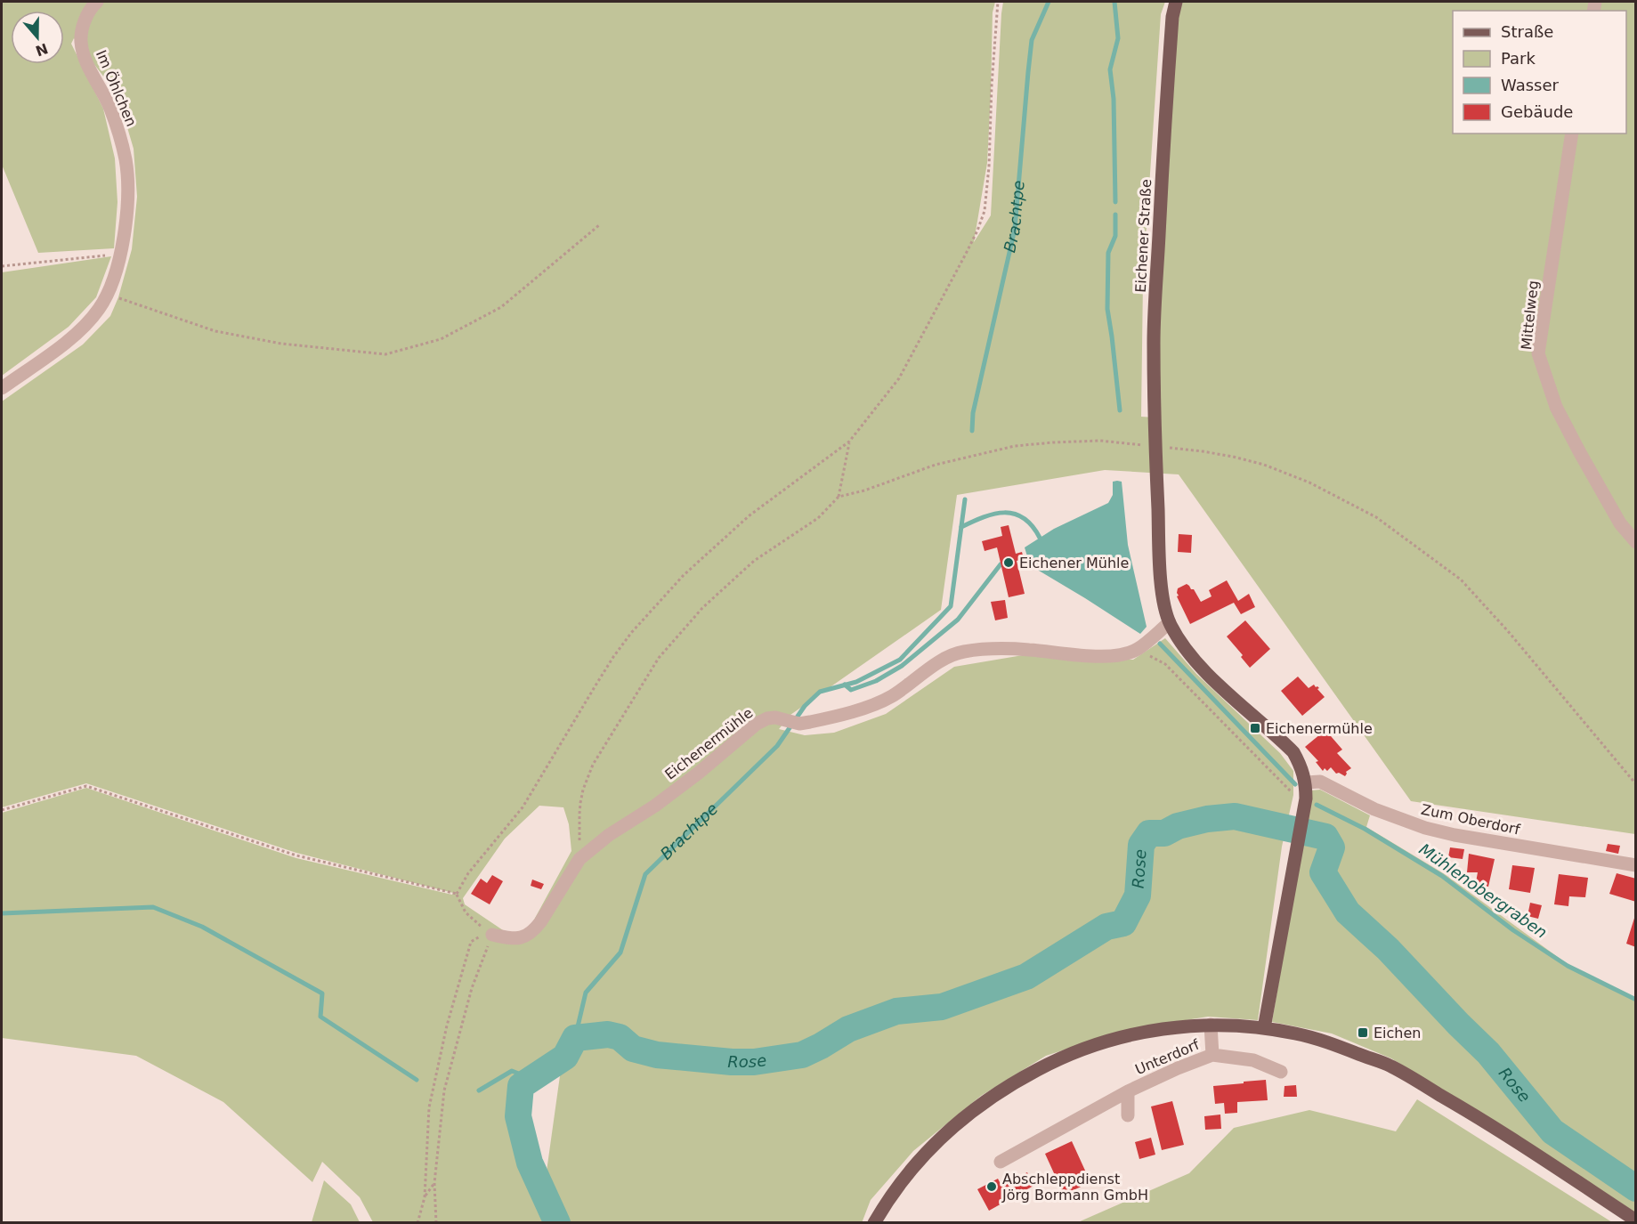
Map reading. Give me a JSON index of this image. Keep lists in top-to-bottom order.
{
  "streets": {
    "main road": ["Eichener Straße"],
    "street": [
      "Im Öhlchen",
      "Mittelweg",
      "Eichenermühle",
      "Zum Oberdorf",
      "Unterdorf"
    ]
  },
  "crossings": [
    ["Eichener Straße", "Eichenermühle"]
  ],
  "water": ["Brachtpe", "Rose", "Mühlenobergraben"],
  "places": {
    "other": ["Eichener Mühle", "Abschleppdienst Jörg Bormann GmbH"],
    "transit": ["Eichenermühle", "Eichen"]
  },
  "legend": [
    "Straße",
    "Park",
    "Wasser",
    "Gebäude"
  ],
  "north": "bottom"
}
